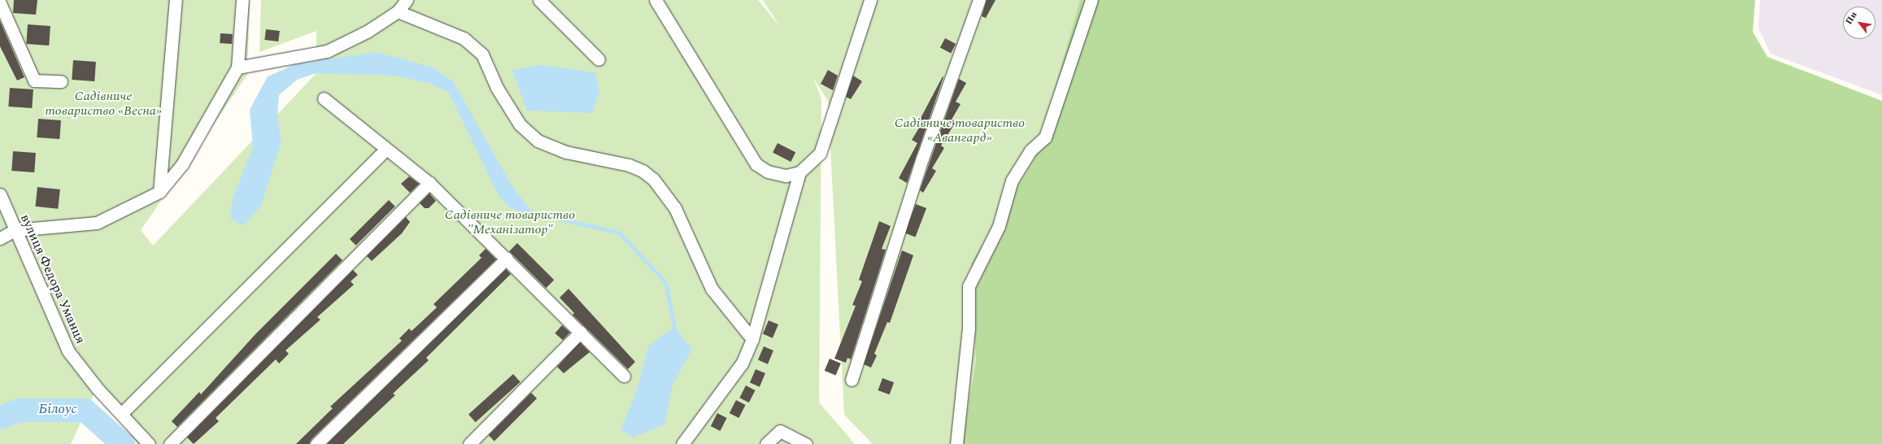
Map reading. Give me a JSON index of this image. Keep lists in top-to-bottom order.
{
  "streets": {
    "street": ["вулиця Федора Уманця"]
  },
  "water": ["Білоус"],
  "parks": ["Садівниче товариство «Весна»", "Садівниче товариство «Авангард»", "Садівниче товариство \"Механізатор\""],
  "north": "top left"
}
